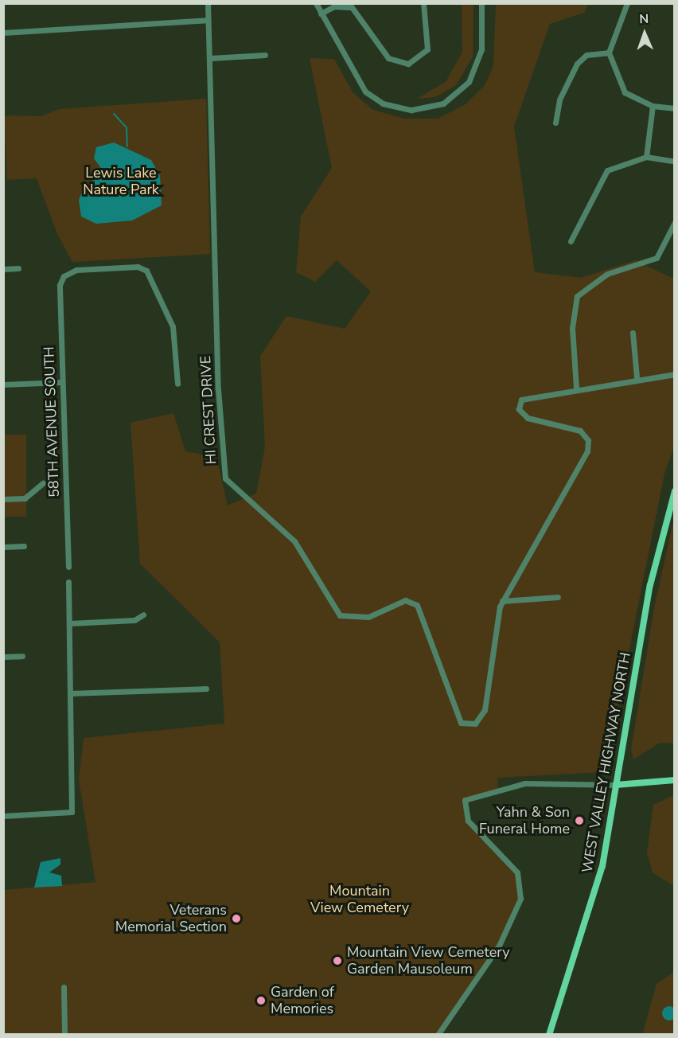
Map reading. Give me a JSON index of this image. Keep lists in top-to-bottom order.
{
  "streets": {
    "main road": ["WEST VALLEY HIGHWAY NORTH"],
    "street": ["HI CREST DRIVE", "58TH AVENUE SOUTH"]
  },
  "parks": ["Lewis Lake Nature Park", "Mountain View Cemetery"],
  "places": [
    "Yahn & Son Funeral Home",
    "Veterans Memorial Section",
    "Mountain View Cemetery Garden Mausoleum",
    "Garden of Memories"
  ],
  "north": "top"
}
